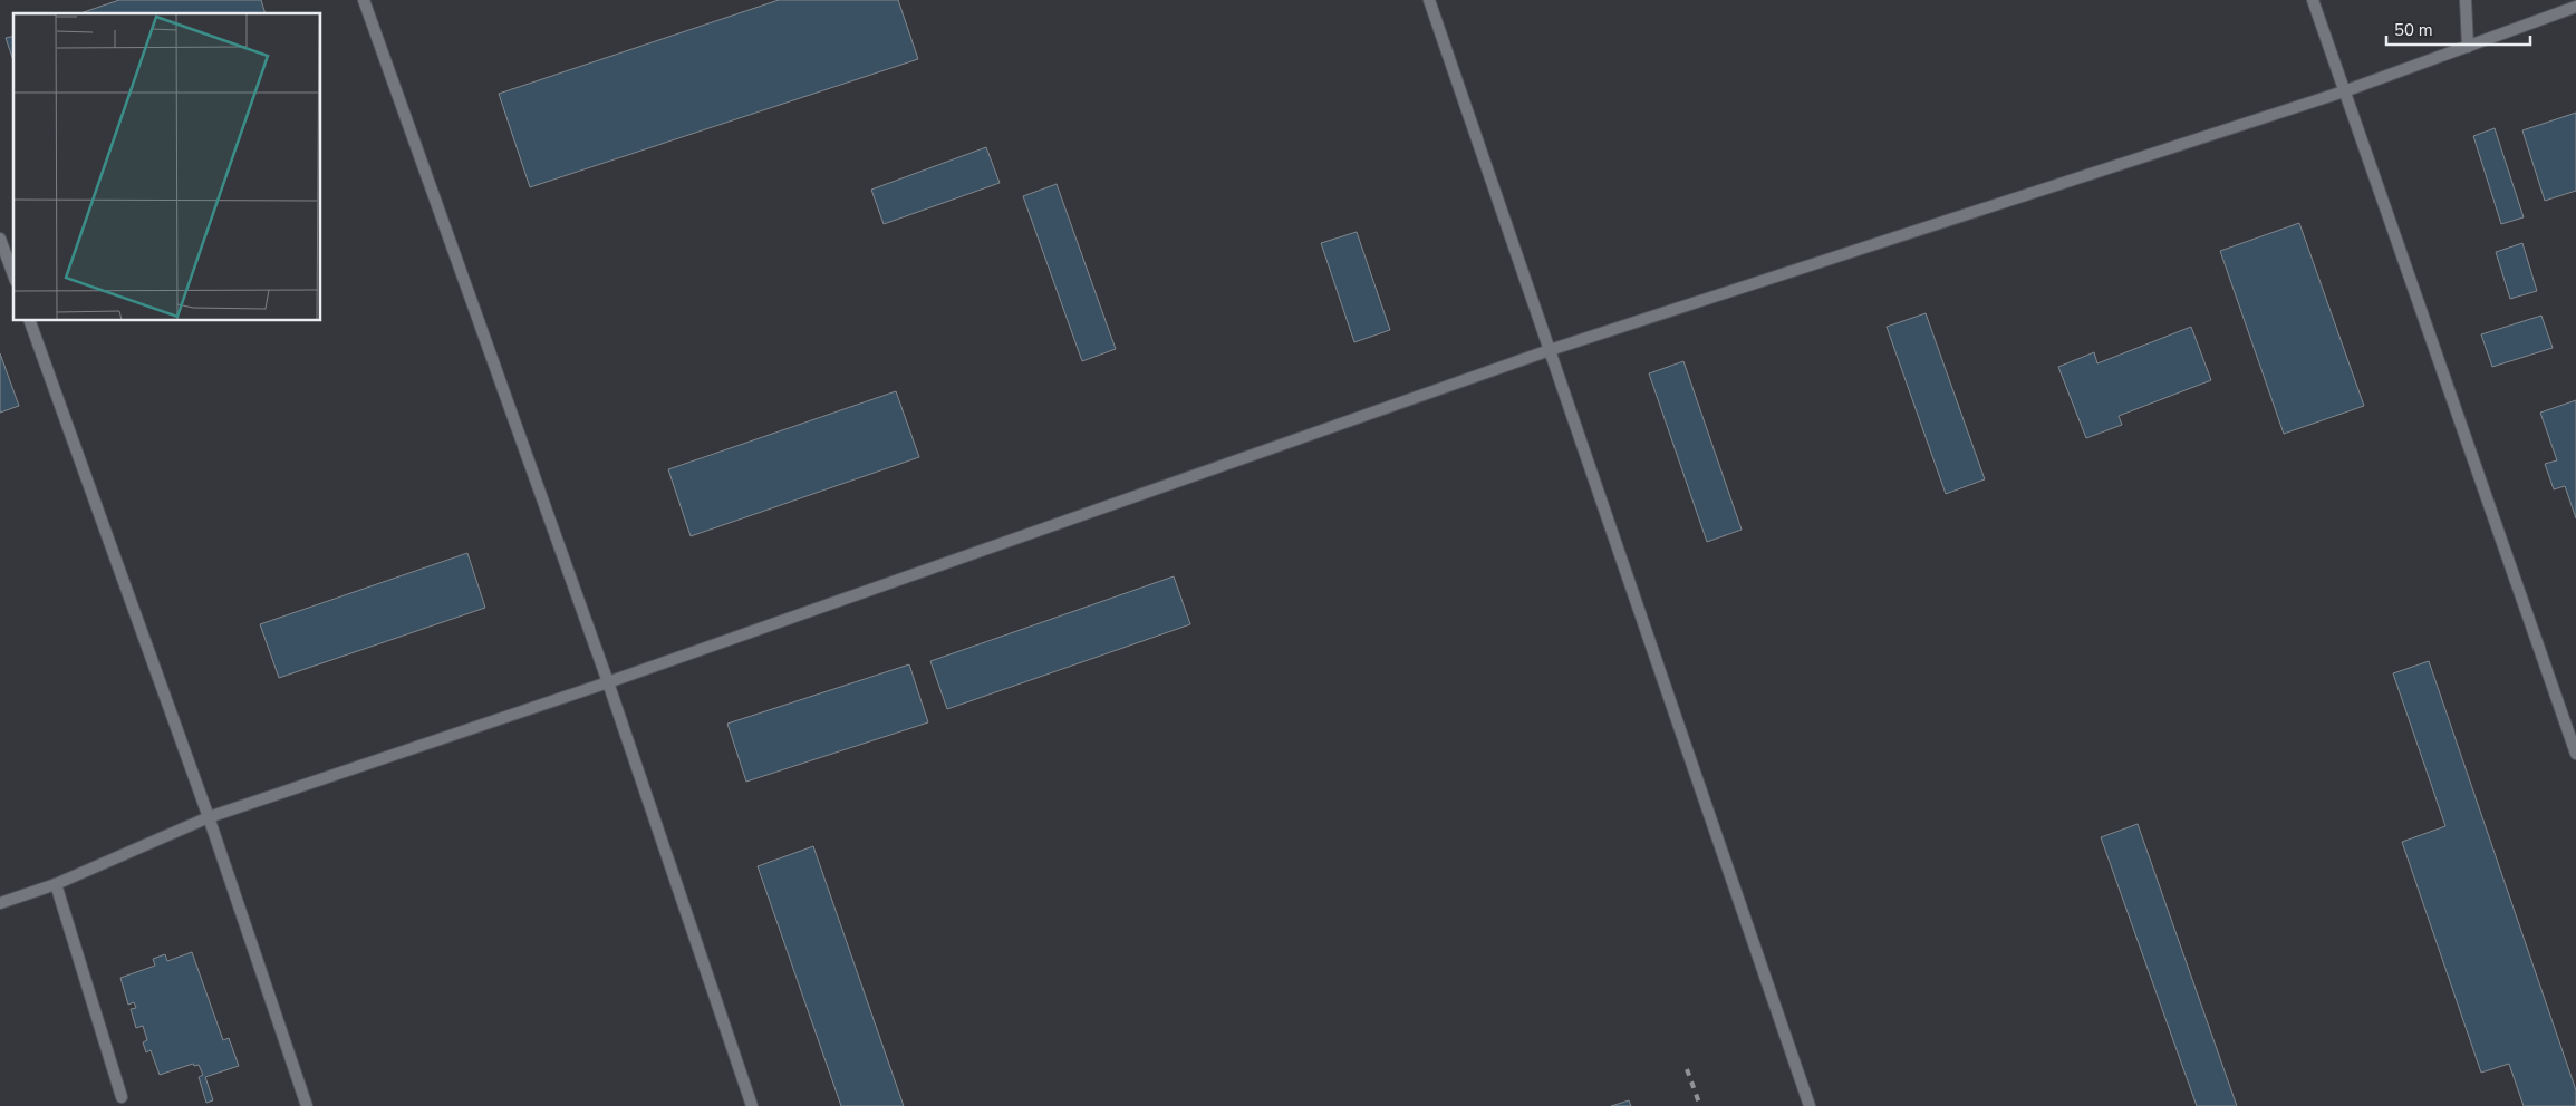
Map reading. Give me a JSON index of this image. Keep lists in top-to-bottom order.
{
  "scale_bar": "50 m"
}
